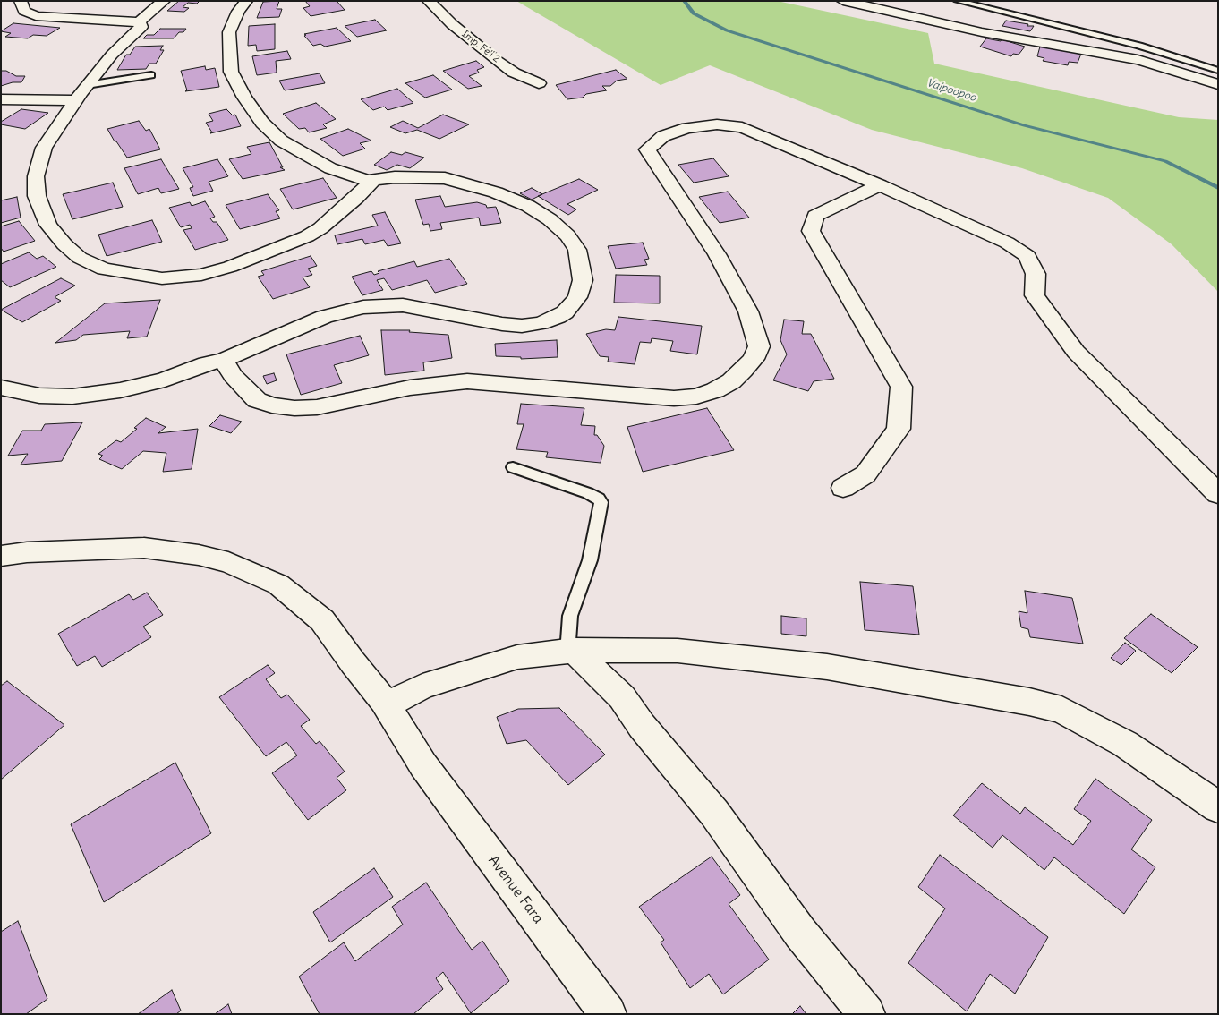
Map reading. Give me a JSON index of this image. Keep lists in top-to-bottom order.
{
  "streets": {
    "street": ["Imp. Fe'i 2", "Avenue Fara"]
  },
  "water": ["Vaipoopoo"]
}
